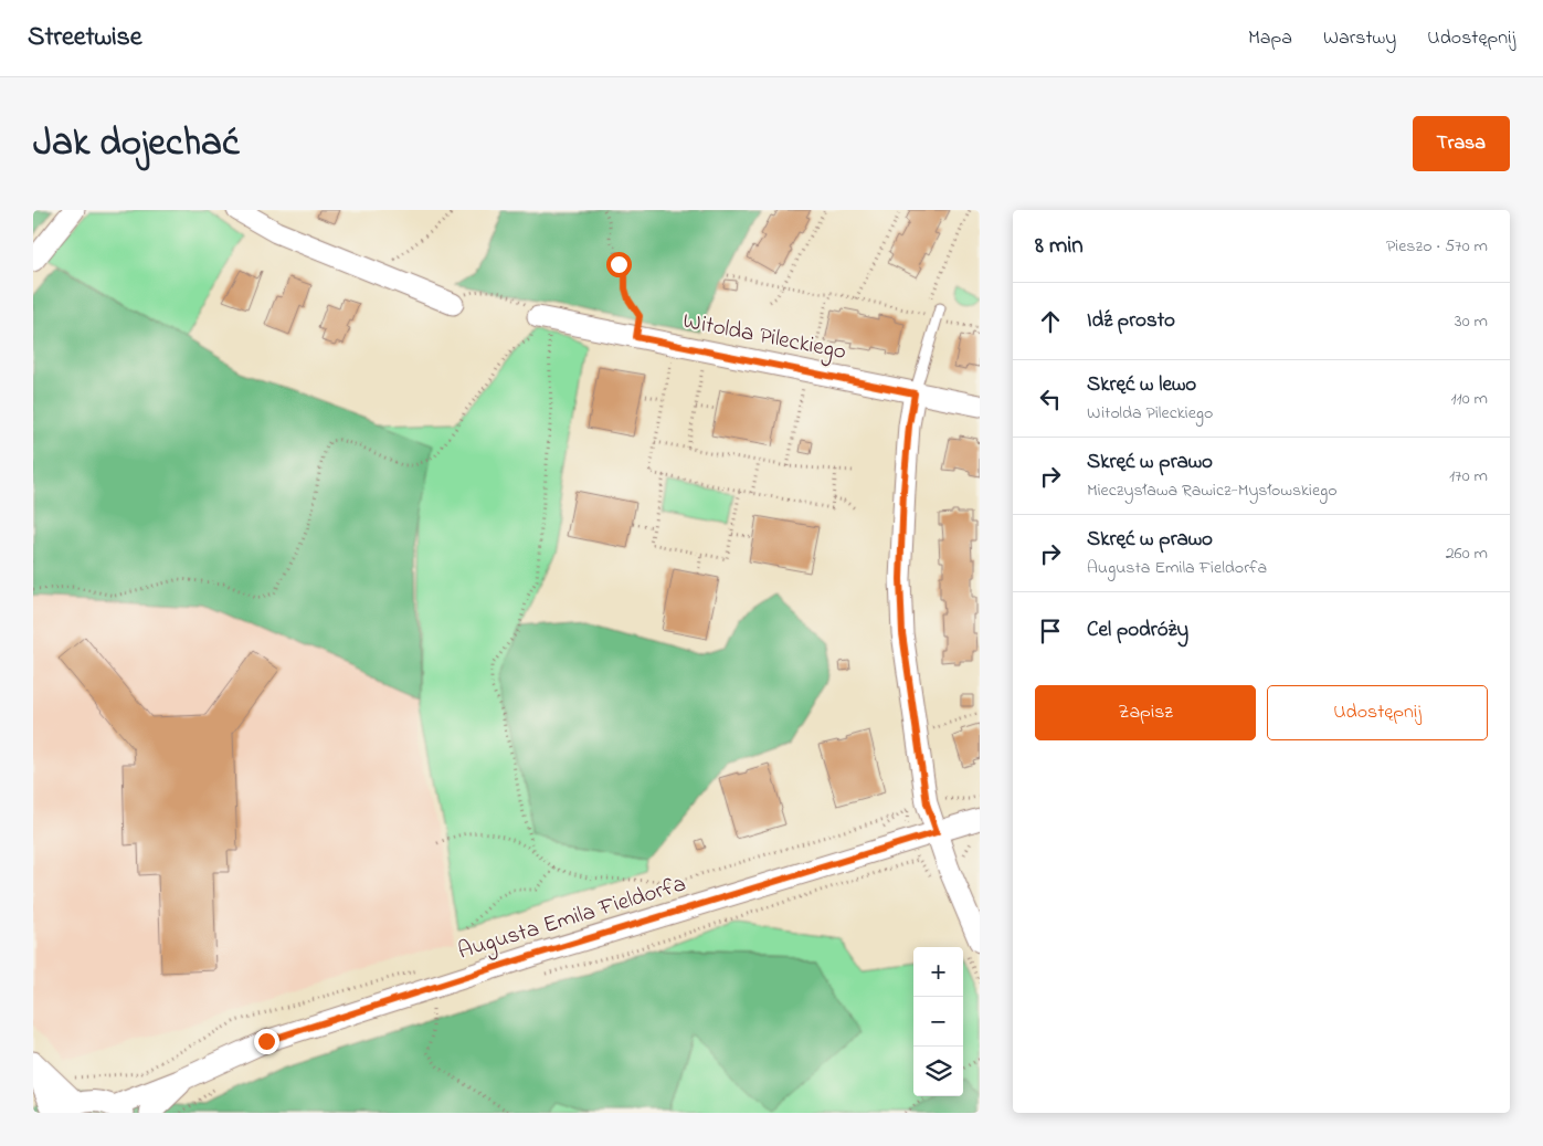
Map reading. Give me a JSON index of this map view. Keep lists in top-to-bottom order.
{
  "streets": {
    "street": ["Witolda Pileckiego", "Augusta Emila Fieldorfa"]
  },
  "page": {
    "header": "Streetwise",
    "nav": ["Mapa", "Warstwy", "Udostępnij"],
    "title": "Jak dojechać",
    "buttons": [
      "Trasa",
      ["Zapisz", "Udostępnij"]
    ],
    "heading": ["8 min", "Pieszo · 570 m"],
    "list": [
      ["Idź prosto", "30 m"],
      ["Skręć w lewo", "Witolda Pileckiego", "110 m"],
      ["Skręć w prawo", "Mieczysława Rawicz-Mysłowskiego", "170 m"],
      ["Skręć w prawo", "Augusta Emila Fieldorfa", "260 m"],
      "Cel podróży"
    ],
    "map_buttons": ["+", "−"]
  }
}
